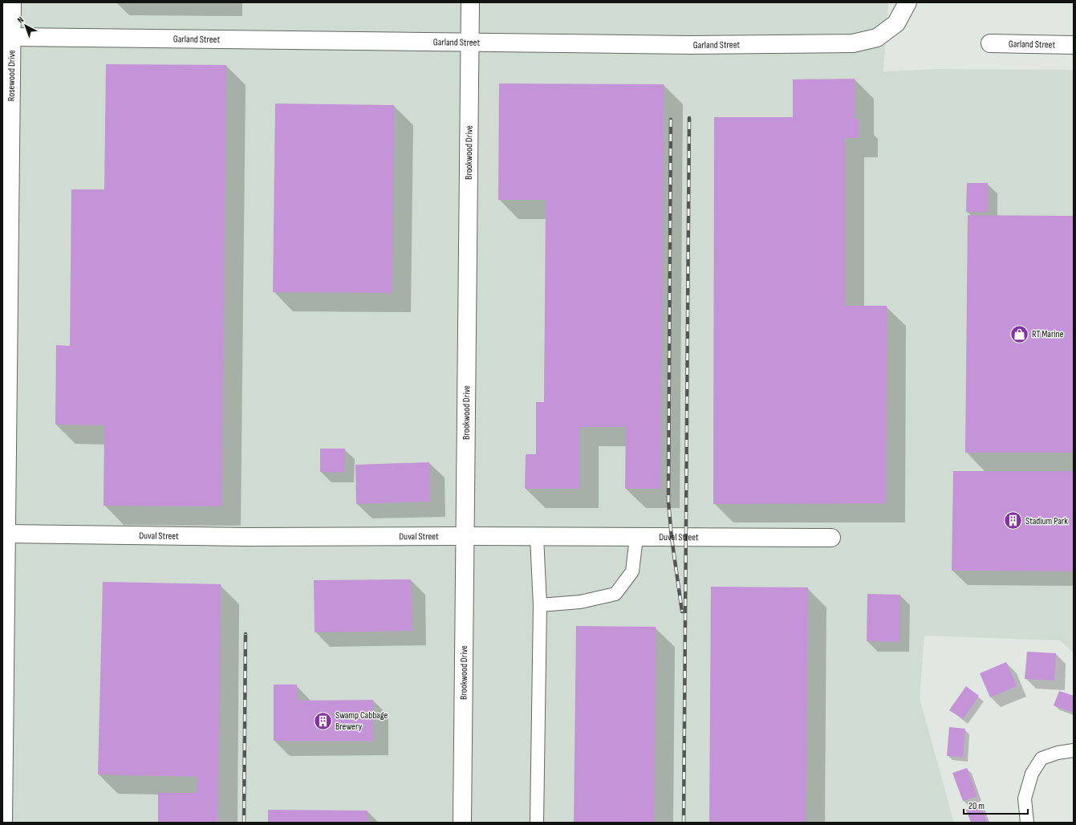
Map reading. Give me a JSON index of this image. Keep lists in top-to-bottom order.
{
  "streets": {
    "street": [
      "Garland Street",
      "Rosewood Drive",
      "Brookwood Drive",
      "Duval Street"
    ]
  },
  "crossings": [
    ["Garland Street", "Rosewood Drive"],
    ["Garland Street", "Brookwood Drive"],
    ["Rosewood Drive", "Duval Street"],
    ["Brookwood Drive", "Duval Street"]
  ],
  "places": {
    "shop": ["RT Marine"],
    "building": ["Stadium Park", "Swamp Cabbage Brewery"]
  },
  "scale_bar": "20 m",
  "north": "top left"
}
